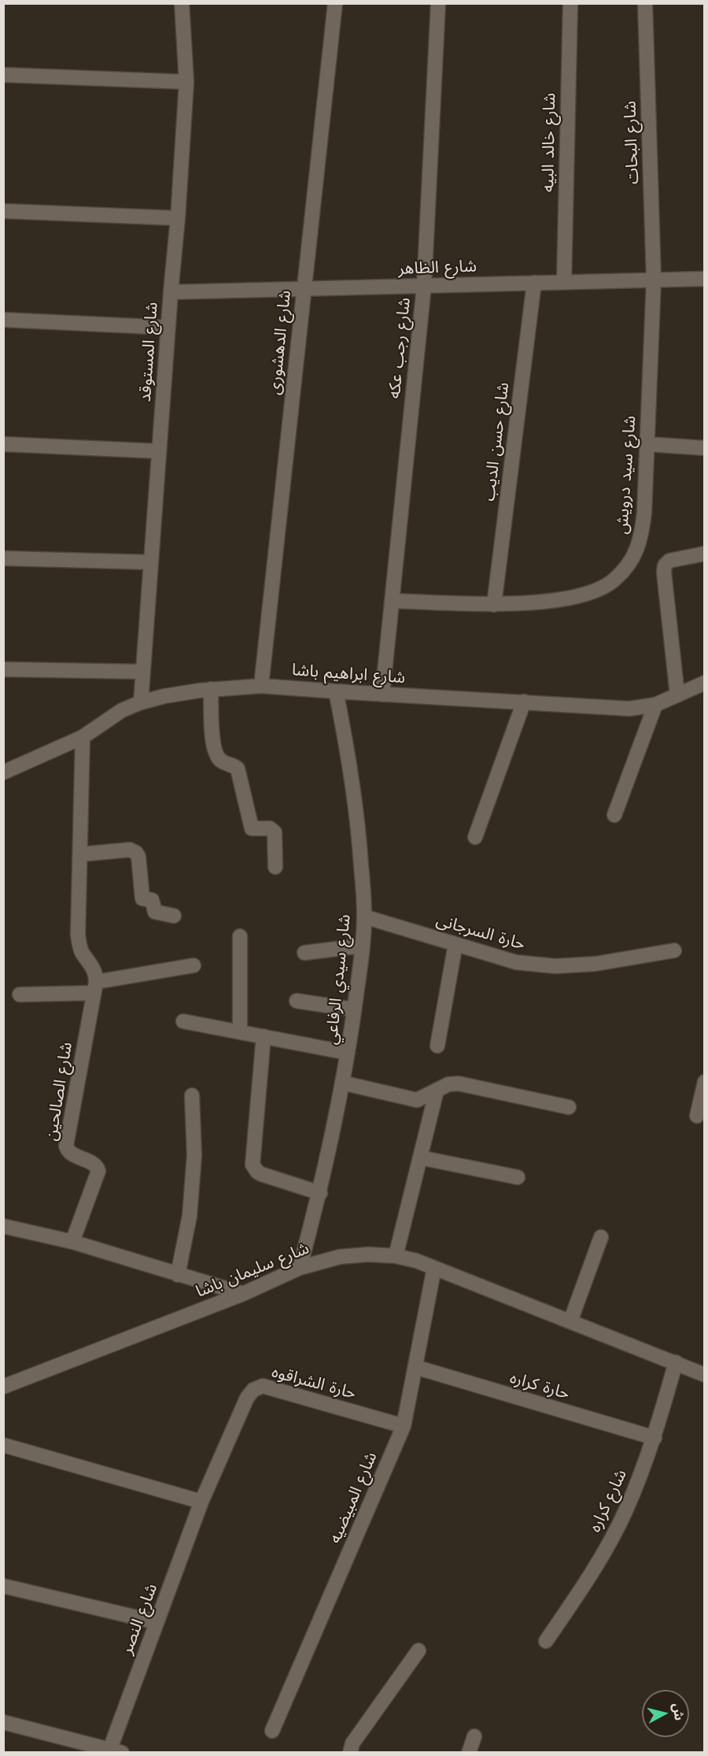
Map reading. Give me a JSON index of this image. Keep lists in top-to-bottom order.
{
  "streets": {
    "street": [
      "شارع خالد البيه",
      "شارع البحات",
      "شارع الظاهر",
      "شارع الدهشورى",
      "شارع رجب عكه",
      "شارع المستوقد",
      "شارع حسن الديب",
      "شارع سيد درويش",
      "شارع ابراهيم باشا",
      "حارة السرجانى",
      "شارع سيدي الرفاعي",
      "شارع الصالحين",
      "شارع سليمان باشا",
      "حارة الشراقوه",
      "حارة كراره",
      "شارع المبيضيه",
      "شارع كراره",
      "شارع النصر"
    ]
  },
  "crossings": [
    ["شارع خالد البيه", "شارع الظاهر"],
    ["شارع البحات", "شارع الظاهر"],
    ["شارع البحات", "شارع سيد درويش"],
    ["شارع الظاهر", "شارع الدهشورى"],
    ["شارع الظاهر", "شارع رجب عكه"],
    ["شارع الظاهر", "شارع المستوقد"],
    ["شارع الظاهر", "شارع حسن الديب"],
    ["شارع الظاهر", "شارع سيد درويش"],
    ["شارع الدهشورى", "شارع ابراهيم باشا"],
    ["شارع رجب عكه", "شارع سيد درويش"],
    ["شارع رجب عكه", "شارع ابراهيم باشا"],
    ["شارع المستوقد", "شارع ابراهيم باشا"],
    ["شارع حسن الديب", "شارع سيد درويش"],
    ["شارع ابراهيم باشا", "شارع سيدي الرفاعي"],
    ["شارع ابراهيم باشا", "شارع الصالحين"],
    ["حارة السرجانى", "شارع سيدي الرفاعي"],
    ["شارع سيدي الرفاعي", "شارع سليمان باشا"],
    ["شارع سليمان باشا", "شارع المبيضيه"],
    ["شارع سليمان باشا", "شارع كراره"],
    ["حارة الشراقوه", "شارع المبيضيه"],
    ["حارة الشراقوه", "شارع النصر"],
    ["حارة كراره", "شارع المبيضيه"],
    ["حارة كراره", "شارع كراره"]
  ],
  "north": "right"
}
